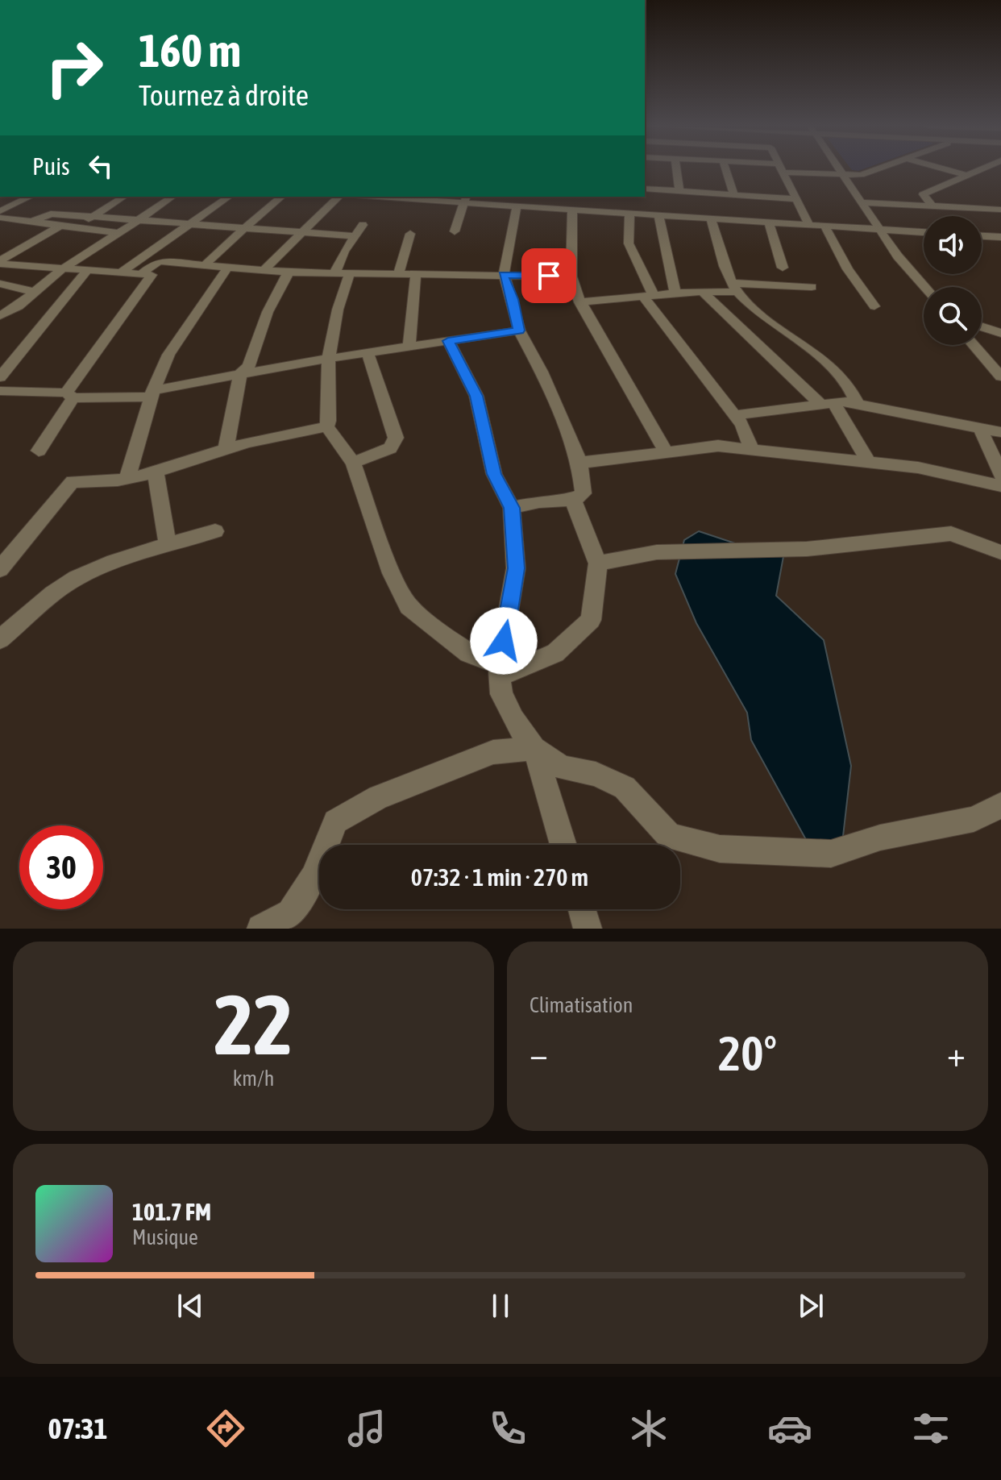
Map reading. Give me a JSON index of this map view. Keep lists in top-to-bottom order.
{
  "page": {
    "turn": ["160 m", "Tournez à droite"],
    "then": "Puis",
    "limit": "30",
    "trip": "07:32 · 1 min · 270 m",
    "tile": [
      ["22", "km/h"],
      "Climatisation"
    ],
    "heat": ["−", "20°", "+"],
    "song": ["101.7 FM", "Musique"],
    "tabs": "07:31"
  }
}
